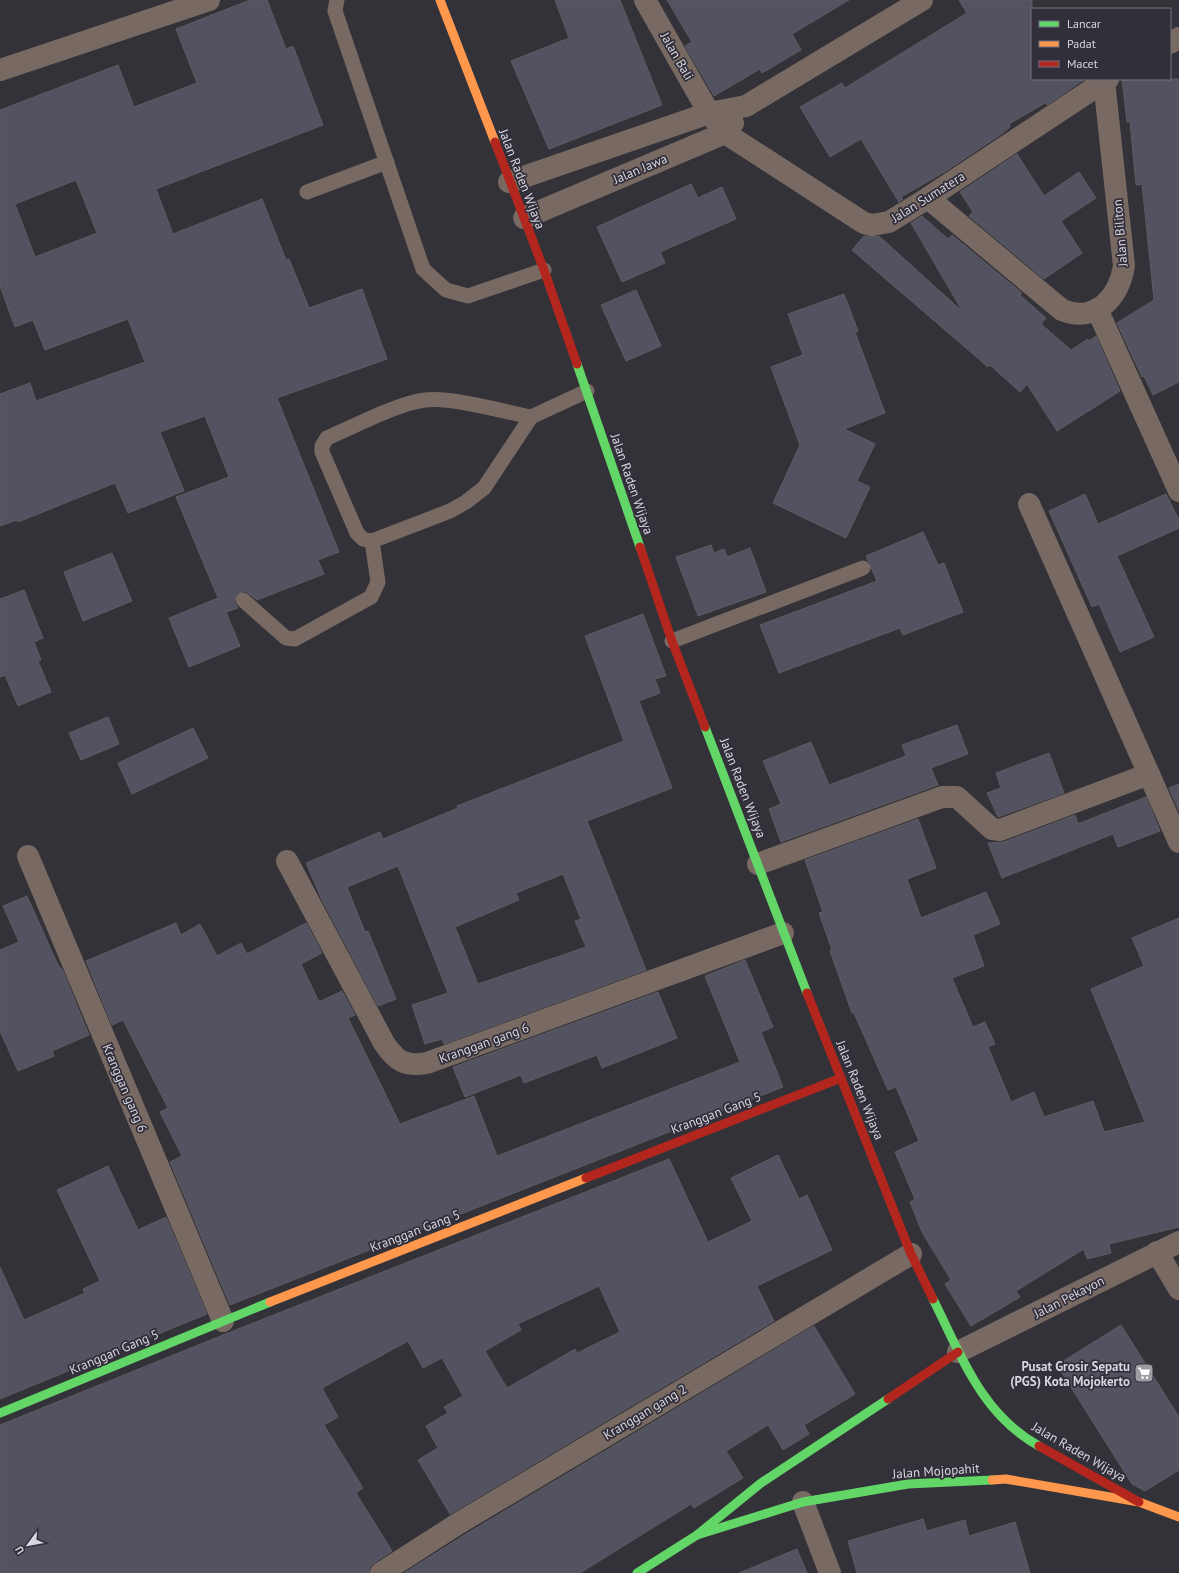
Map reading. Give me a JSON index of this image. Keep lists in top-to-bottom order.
{
  "streets": {
    "main road": ["Jalan Raden Wijaya", "Kranggan Gang 5", "Jalan Mojopahit"],
    "street": [
      "Jalan Bali",
      "Jalan Jawa",
      "Jalan Sumatera",
      "Jalan Biliton",
      "Kranggan gang 6",
      "Jalan Pekayon",
      "Kranggan gang 2"
    ]
  },
  "crossings": [
    ["Jalan Bali", "Jalan Jawa"],
    ["Jalan Bali", "Jalan Sumatera"],
    ["Jalan Jawa", "Jalan Raden Wijaya"],
    ["Jalan Jawa", "Jalan Sumatera"],
    ["Jalan Raden Wijaya", "Kranggan gang 6"],
    ["Jalan Raden Wijaya", "Kranggan Gang 5"],
    ["Jalan Raden Wijaya", "Jalan Pekayon"],
    ["Jalan Raden Wijaya", "Kranggan gang 2"],
    ["Jalan Raden Wijaya", "Jalan Mojopahit"],
    ["Jalan Sumatera", "Jalan Biliton"],
    ["Kranggan gang 6", "Kranggan Gang 5"],
    ["Jalan Pekayon", "Jalan Mojopahit"]
  ],
  "places": {
    "supermarket": ["Pusat Grosir Sepatu (PGS) Kota Mojokerto"]
  },
  "legend": ["Lancar", "Padat", "Macet"],
  "north": "bottom left"
}
